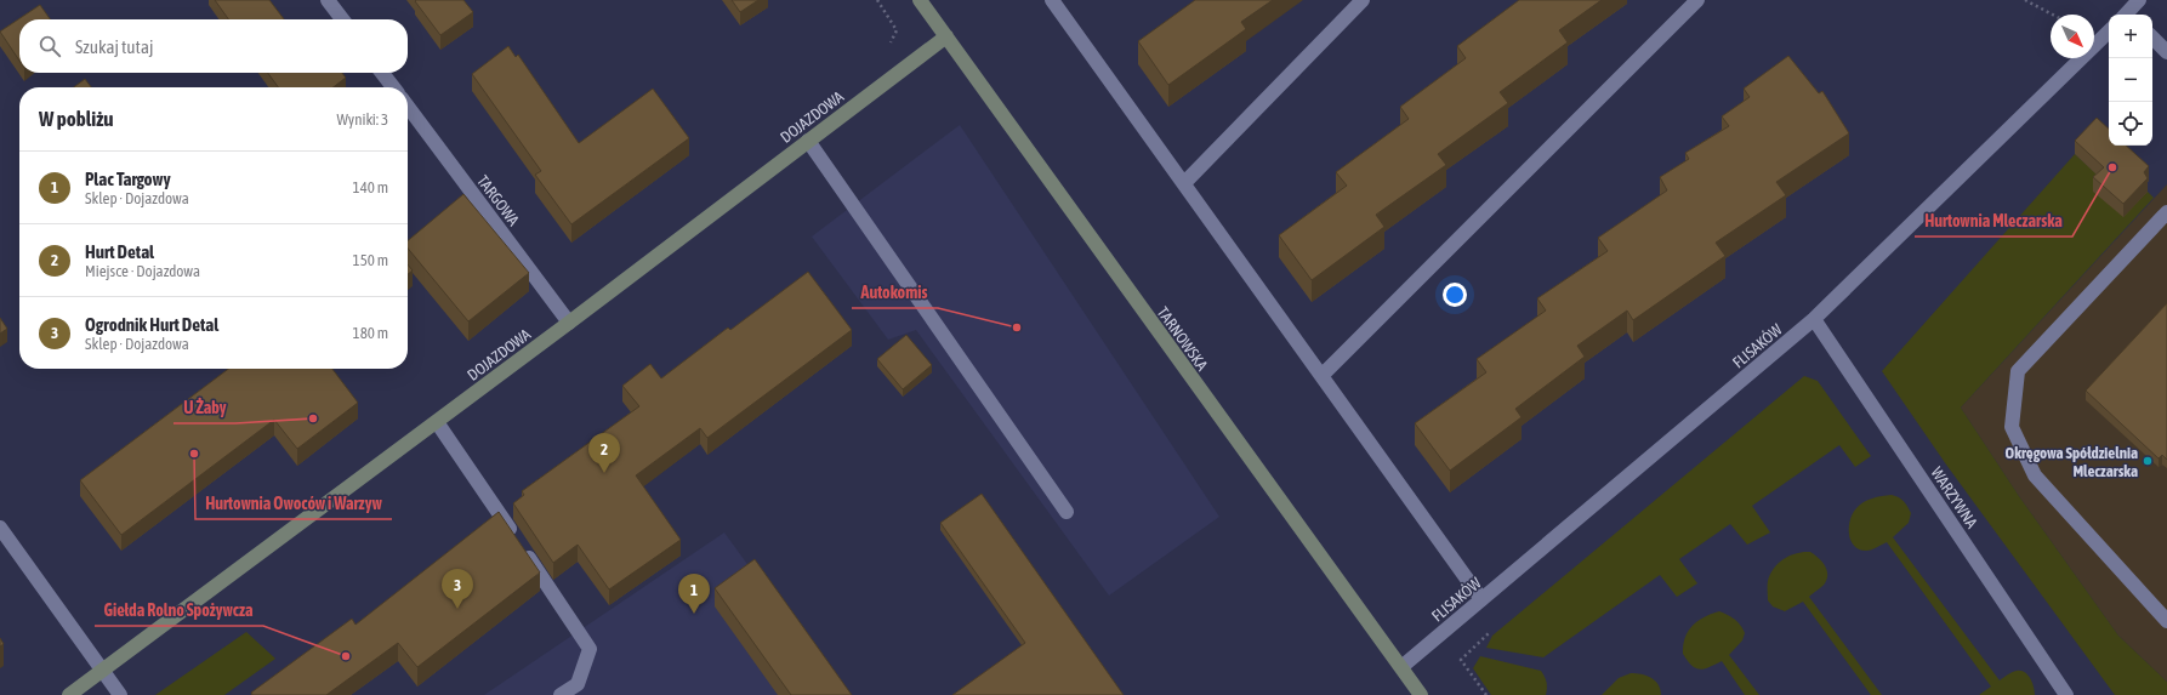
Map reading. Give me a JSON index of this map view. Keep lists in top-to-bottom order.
{
  "streets": {
    "street": [
      "DOJAZDOWA",
      "TARGOWA",
      "TARNOWSKA",
      "FLISAKÓW",
      "WARZYWNA"
    ]
  },
  "crossings": [
    ["DOJAZDOWA", "TARGOWA"],
    ["DOJAZDOWA", "TARNOWSKA"],
    ["TARNOWSKA", "FLISAKÓW"],
    ["FLISAKÓW", "WARZYWNA"]
  ],
  "places": [
    "Hurtownia Mleczarska",
    "Autokomis",
    "U Żaby",
    "Hurtownia Owoców i Warzyw",
    "Okręgowa Spółdzielnia Mleczarska",
    "Giełda Rolno Spożywcza"
  ],
  "north": "bottom right",
  "page": {
    "map_buttons": ["+", "−"],
    "search": "Szukaj tutaj",
    "heading": ["W pobliżu", "Wyniki: 3"],
    "list": [
      {
        "mark": "1",
        "name": "Plac Targowy",
        "note": "Sklep · Dojazdowa",
        "value": "140 m"
      },
      {
        "mark": "2",
        "name": "Hurt Detal",
        "note": "Miejsce · Dojazdowa",
        "value": "150 m"
      },
      {
        "mark": "3",
        "name": "Ogrodnik Hurt Detal",
        "note": "Sklep · Dojazdowa",
        "value": "180 m"
      }
    ],
    "pins": ["2", "3", "1"]
  }
}
